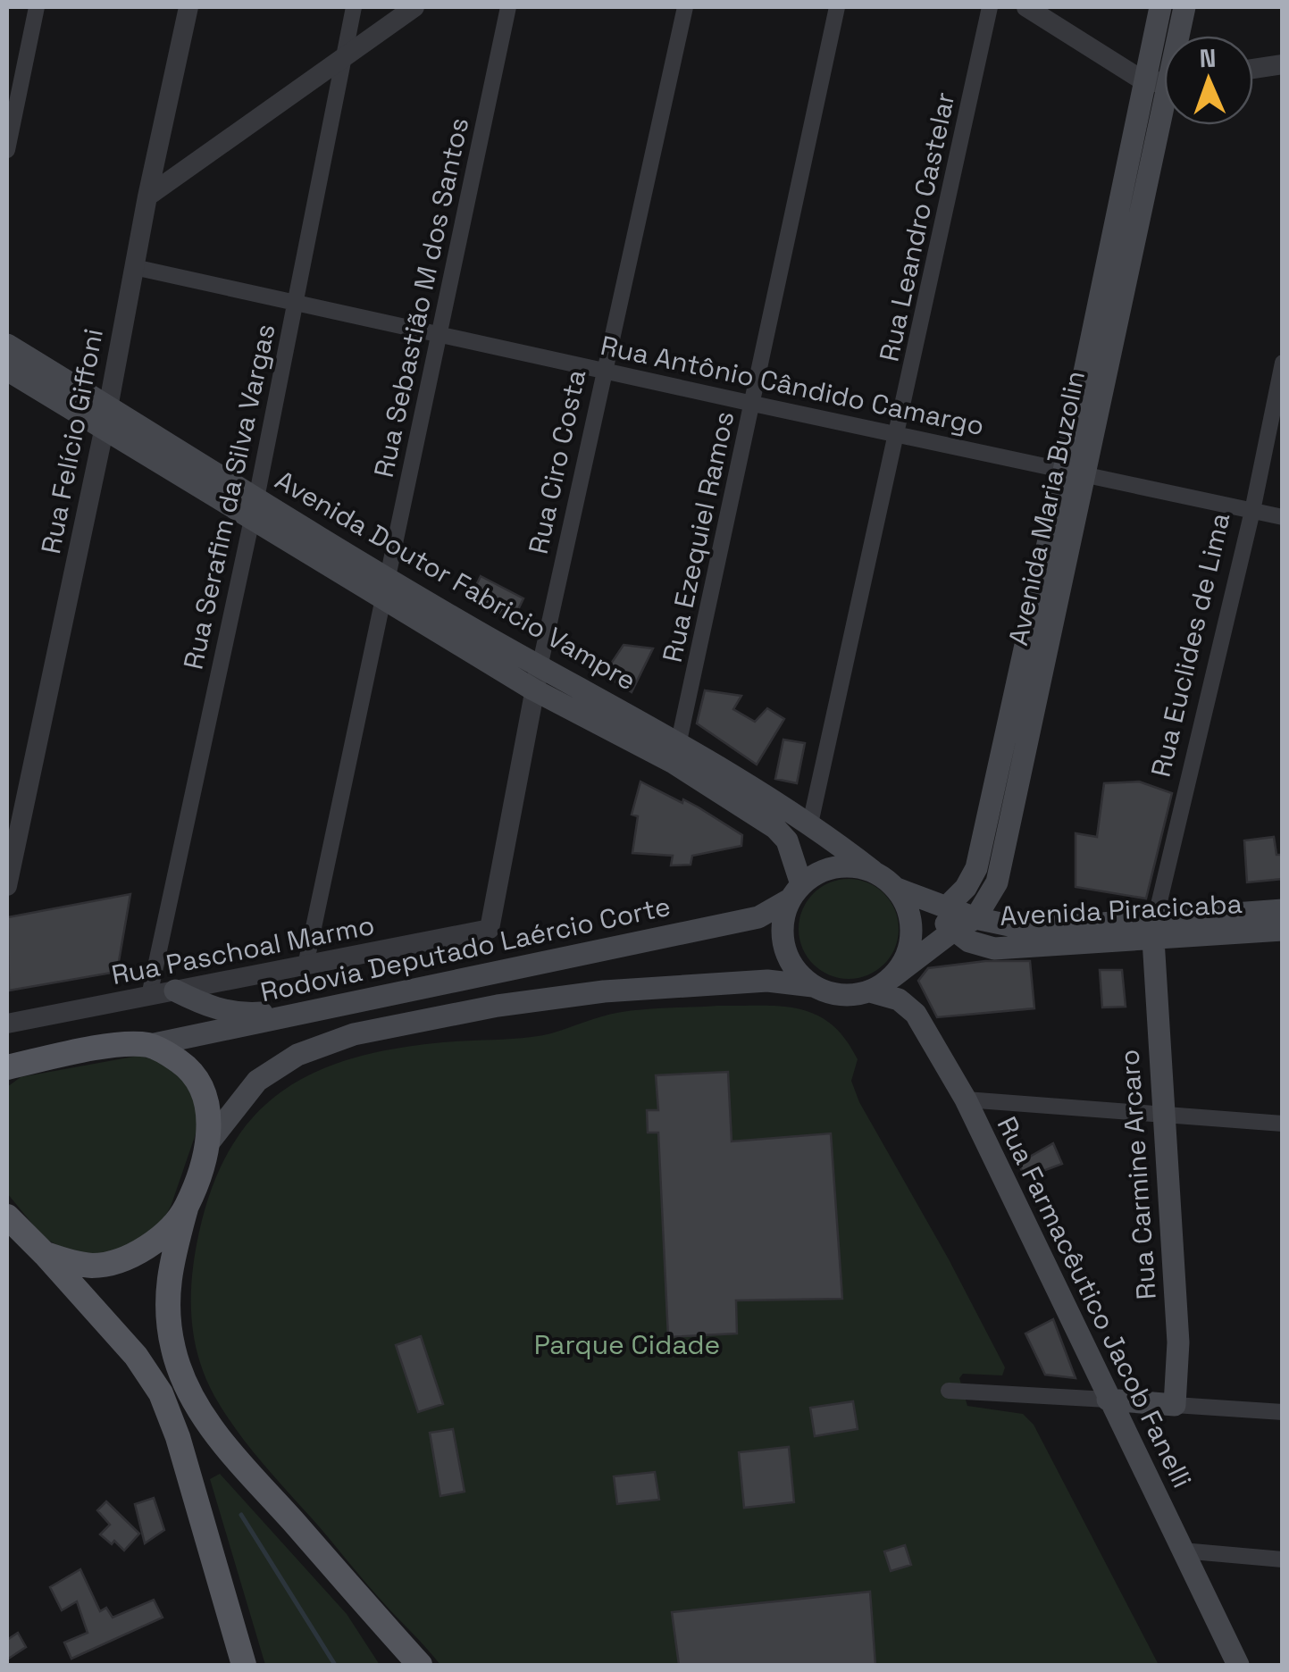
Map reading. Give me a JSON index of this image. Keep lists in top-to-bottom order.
{
  "streets": {
    "main road": [
      "Avenida Maria Buzolin",
      "Avenida Doutor Fabricio Vampre",
      "Avenida Piracicaba",
      "Rodovia Deputado Laércio Corte",
      "Rua Carmine Arcaro",
      "Rua Farmacêutico Jacob Fanelli"
    ],
    "street": [
      "Rua Leandro Castelar",
      "Rua Sebastião M dos Santos",
      "Rua Antônio Cândido Camargo",
      "Rua Felício Giffoni",
      "Rua Ciro Costa",
      "Rua Serafim da Silva Vargas",
      "Rua Ezequiel Ramos",
      "Rua Euclides de Lima",
      "Rua Paschoal Marmo"
    ]
  },
  "crossings": [
    ["Rua Leandro Castelar", "Rua Antônio Cândido Camargo"],
    ["Rua Leandro Castelar", "Avenida Doutor Fabricio Vampre"],
    ["Rua Sebastião M dos Santos", "Rua Antônio Cândido Camargo"],
    ["Rua Sebastião M dos Santos", "Avenida Doutor Fabricio Vampre"],
    ["Rua Sebastião M dos Santos", "Rua Paschoal Marmo"],
    ["Rua Antônio Cândido Camargo", "Rua Felício Giffoni"],
    ["Rua Antônio Cândido Camargo", "Rua Ciro Costa"],
    ["Rua Antônio Cândido Camargo", "Rua Serafim da Silva Vargas"],
    ["Rua Antônio Cândido Camargo", "Avenida Maria Buzolin"],
    ["Rua Antônio Cândido Camargo", "Rua Ezequiel Ramos"],
    ["Rua Antônio Cândido Camargo", "Rua Euclides de Lima"],
    ["Rua Felício Giffoni", "Avenida Doutor Fabricio Vampre"],
    ["Rua Ciro Costa", "Avenida Doutor Fabricio Vampre"],
    ["Rua Ciro Costa", "Rua Paschoal Marmo"],
    ["Rua Serafim da Silva Vargas", "Avenida Doutor Fabricio Vampre"],
    ["Rua Serafim da Silva Vargas", "Rua Paschoal Marmo"],
    ["Avenida Maria Buzolin", "Avenida Piracicaba"],
    ["Rua Ezequiel Ramos", "Avenida Doutor Fabricio Vampre"],
    ["Avenida Doutor Fabricio Vampre", "Avenida Piracicaba"],
    ["Avenida Doutor Fabricio Vampre", "Rodovia Deputado Laércio Corte"],
    ["Avenida Doutor Fabricio Vampre", "Rua Farmacêutico Jacob Fanelli"],
    ["Rua Euclides de Lima", "Avenida Piracicaba"],
    ["Rua Euclides de Lima", "Rua Carmine Arcaro"],
    ["Avenida Piracicaba", "Rodovia Deputado Laércio Corte"],
    ["Avenida Piracicaba", "Rua Carmine Arcaro"],
    ["Avenida Piracicaba", "Rua Farmacêutico Jacob Fanelli"],
    ["Rodovia Deputado Laércio Corte", "Rua Farmacêutico Jacob Fanelli"]
  ],
  "parks": ["Parque Cidade"],
  "north": "top"
}
